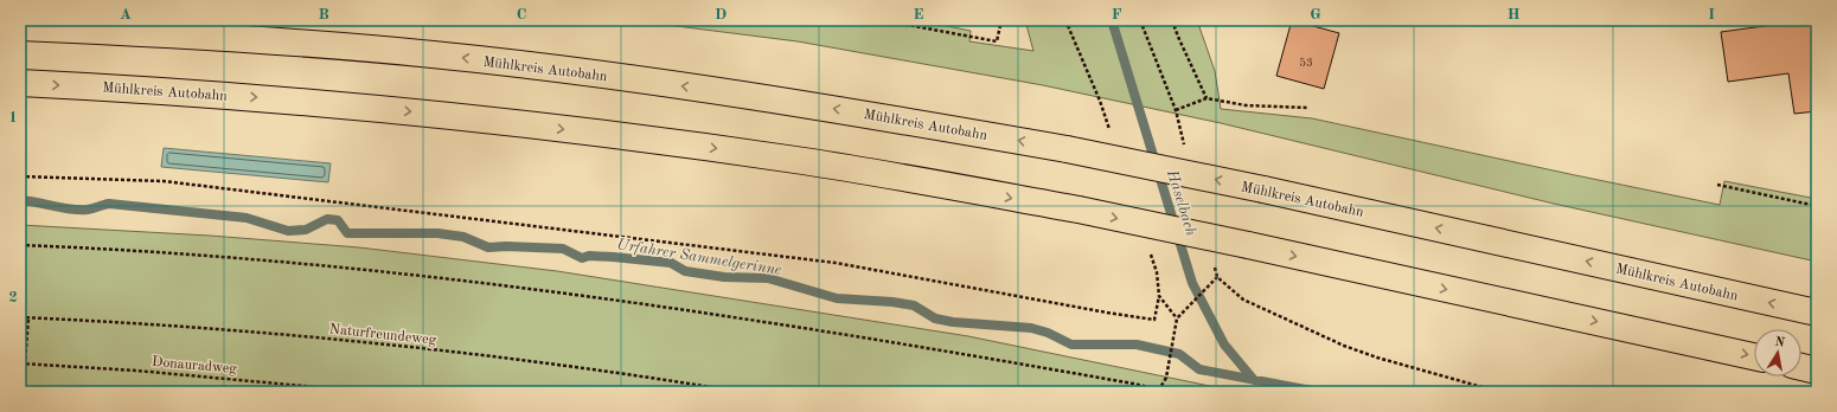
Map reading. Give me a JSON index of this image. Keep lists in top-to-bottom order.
{
  "streets": {
    "highway": ["Mühlkreis Autobahn"],
    "path": ["Naturfreundeweg", "Donauradweg"]
  },
  "water": ["Haselbach", "Urfahrer Sammelgerinne"],
  "house_numbers": ["53"],
  "north": "top",
  "grid": {
    "columns": [
      "A",
      "B",
      "C",
      "D",
      "E",
      "F",
      "G",
      "H",
      "I"
    ],
    "rows": ["1", "2"]
  }
}
